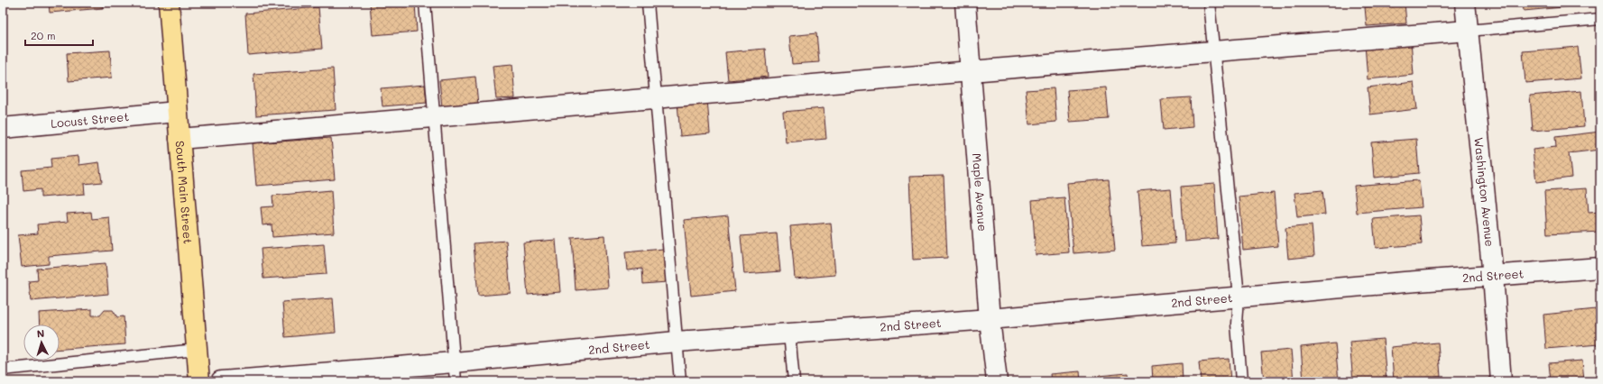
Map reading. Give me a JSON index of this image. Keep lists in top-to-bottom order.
{
  "streets": {
    "main road": ["South Main Street"],
    "street": [
      "Locust Street",
      "Maple Avenue",
      "Washington Avenue",
      "2nd Street"
    ]
  },
  "crossings": [
    ["Locust Street", "South Main Street"],
    ["Maple Avenue", "2nd Street"],
    ["Washington Avenue", "2nd Street"]
  ],
  "scale_bar": "20 m",
  "north": "top"
}
